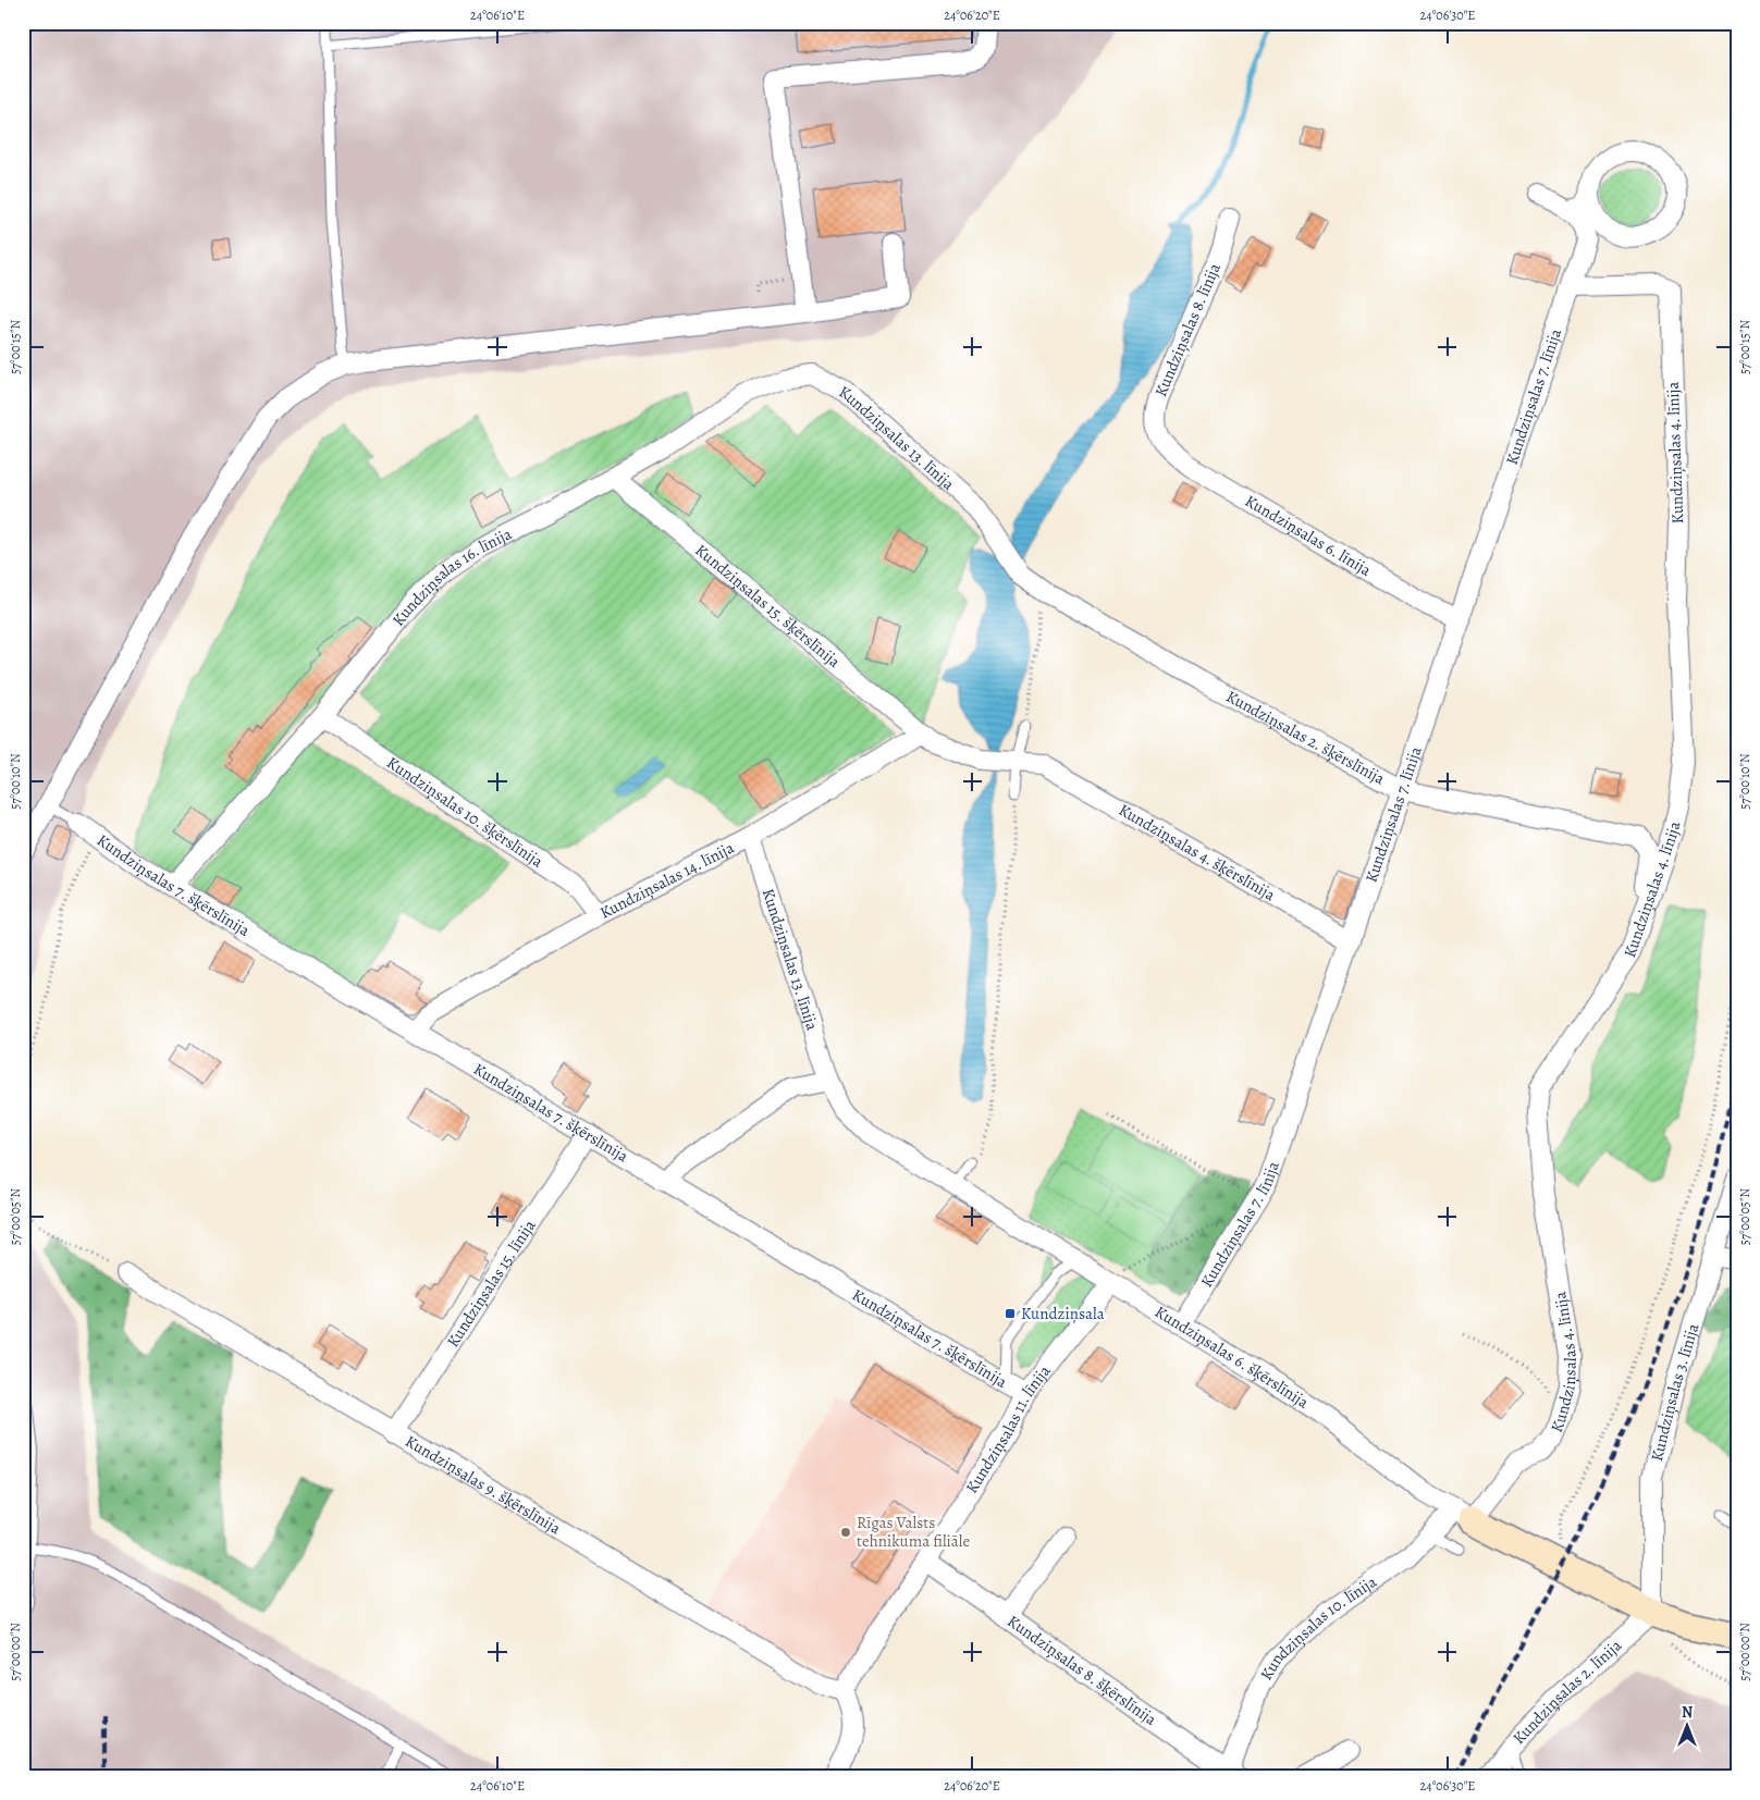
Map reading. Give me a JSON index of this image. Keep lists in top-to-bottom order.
{
  "streets": {
    "street": [
      "Kundziņsalas 8. līnija",
      "Kundziņsalas 7. līnija",
      "Kundziņsalas 13. līnija",
      "Kundziņsalas 4. līnija",
      "Kundziņsalas 6. līnija",
      "Kundziņsalas 16. līnija",
      "Kundziņsalas 15. šķērslīnija",
      "Kundziņsalas 2. šķērslīnija",
      "Kundziņsalas 10. šķērslīnija",
      "Kundziņsalas 4. šķērslīnija",
      "Kundziņsalas 14. līnija",
      "Kundziņsalas 7. šķērslīnija",
      "Kundziņsalas 15. līnija",
      "Kundziņsalas 6. šķērslīnija",
      "Kundziņsalas 3. līnija",
      "Kundziņsalas 11. līnija",
      "Kundziņsalas 9. šķērslīnija",
      "Kundziņsalas 10. līnija",
      "Kundziņsalas 8. šķērslīnija",
      "Kundziņsalas 2. līnija"
    ]
  },
  "crossings": [
    ["Kundziņsalas 8. līnija", "Kundziņsalas 6. līnija"],
    ["Kundziņsalas 7. līnija", "Kundziņsalas 4. līnija"],
    ["Kundziņsalas 7. līnija", "Kundziņsalas 6. līnija"],
    ["Kundziņsalas 7. līnija", "Kundziņsalas 2. šķērslīnija"],
    ["Kundziņsalas 7. līnija", "Kundziņsalas 4. šķērslīnija"],
    ["Kundziņsalas 7. līnija", "Kundziņsalas 6. šķērslīnija"],
    ["Kundziņsalas 13. līnija", "Kundziņsalas 16. līnija"],
    ["Kundziņsalas 13. līnija", "Kundziņsalas 2. šķērslīnija"],
    ["Kundziņsalas 13. līnija", "Kundziņsalas 14. līnija"],
    ["Kundziņsalas 13. līnija", "Kundziņsalas 6. šķērslīnija"],
    ["Kundziņsalas 4. līnija", "Kundziņsalas 2. šķērslīnija"],
    ["Kundziņsalas 4. līnija", "Kundziņsalas 6. šķērslīnija"],
    ["Kundziņsalas 4. līnija", "Kundziņsalas 10. līnija"],
    ["Kundziņsalas 16. līnija", "Kundziņsalas 15. šķērslīnija"],
    ["Kundziņsalas 16. līnija", "Kundziņsalas 10. šķērslīnija"],
    ["Kundziņsalas 16. līnija", "Kundziņsalas 7. šķērslīnija"],
    ["Kundziņsalas 15. šķērslīnija", "Kundziņsalas 4. šķērslīnija"],
    ["Kundziņsalas 15. šķērslīnija", "Kundziņsalas 14. līnija"],
    ["Kundziņsalas 10. šķērslīnija", "Kundziņsalas 14. līnija"],
    ["Kundziņsalas 14. līnija", "Kundziņsalas 7. šķērslīnija"],
    ["Kundziņsalas 7. šķērslīnija", "Kundziņsalas 15. līnija"],
    ["Kundziņsalas 7. šķērslīnija", "Kundziņsalas 11. līnija"],
    ["Kundziņsalas 15. līnija", "Kundziņsalas 9. šķērslīnija"],
    ["Kundziņsalas 6. šķērslīnija", "Kundziņsalas 3. līnija"],
    ["Kundziņsalas 6. šķērslīnija", "Kundziņsalas 11. līnija"],
    ["Kundziņsalas 6. šķērslīnija", "Kundziņsalas 10. līnija"],
    ["Kundziņsalas 6. šķērslīnija", "Kundziņsalas 2. līnija"],
    ["Kundziņsalas 3. līnija", "Kundziņsalas 2. līnija"],
    ["Kundziņsalas 11. līnija", "Kundziņsalas 9. šķērslīnija"],
    ["Kundziņsalas 11. līnija", "Kundziņsalas 8. šķērslīnija"],
    ["Kundziņsalas 10. līnija", "Kundziņsalas 8. šķērslīnija"]
  ],
  "places": {
    "transit": ["Kundziņsala"],
    "other": ["Rīgas Valsts tehnikuma filiāle"]
  },
  "north": "top",
  "coordinates": [
    "24°06'10\"E",
    "24°06'20\"E",
    "24°06'30\"E",
    "57°00'15\"N",
    "57°00'10\"N",
    "57°00'05\"N",
    "57°00'00\"N"
  ]
}
